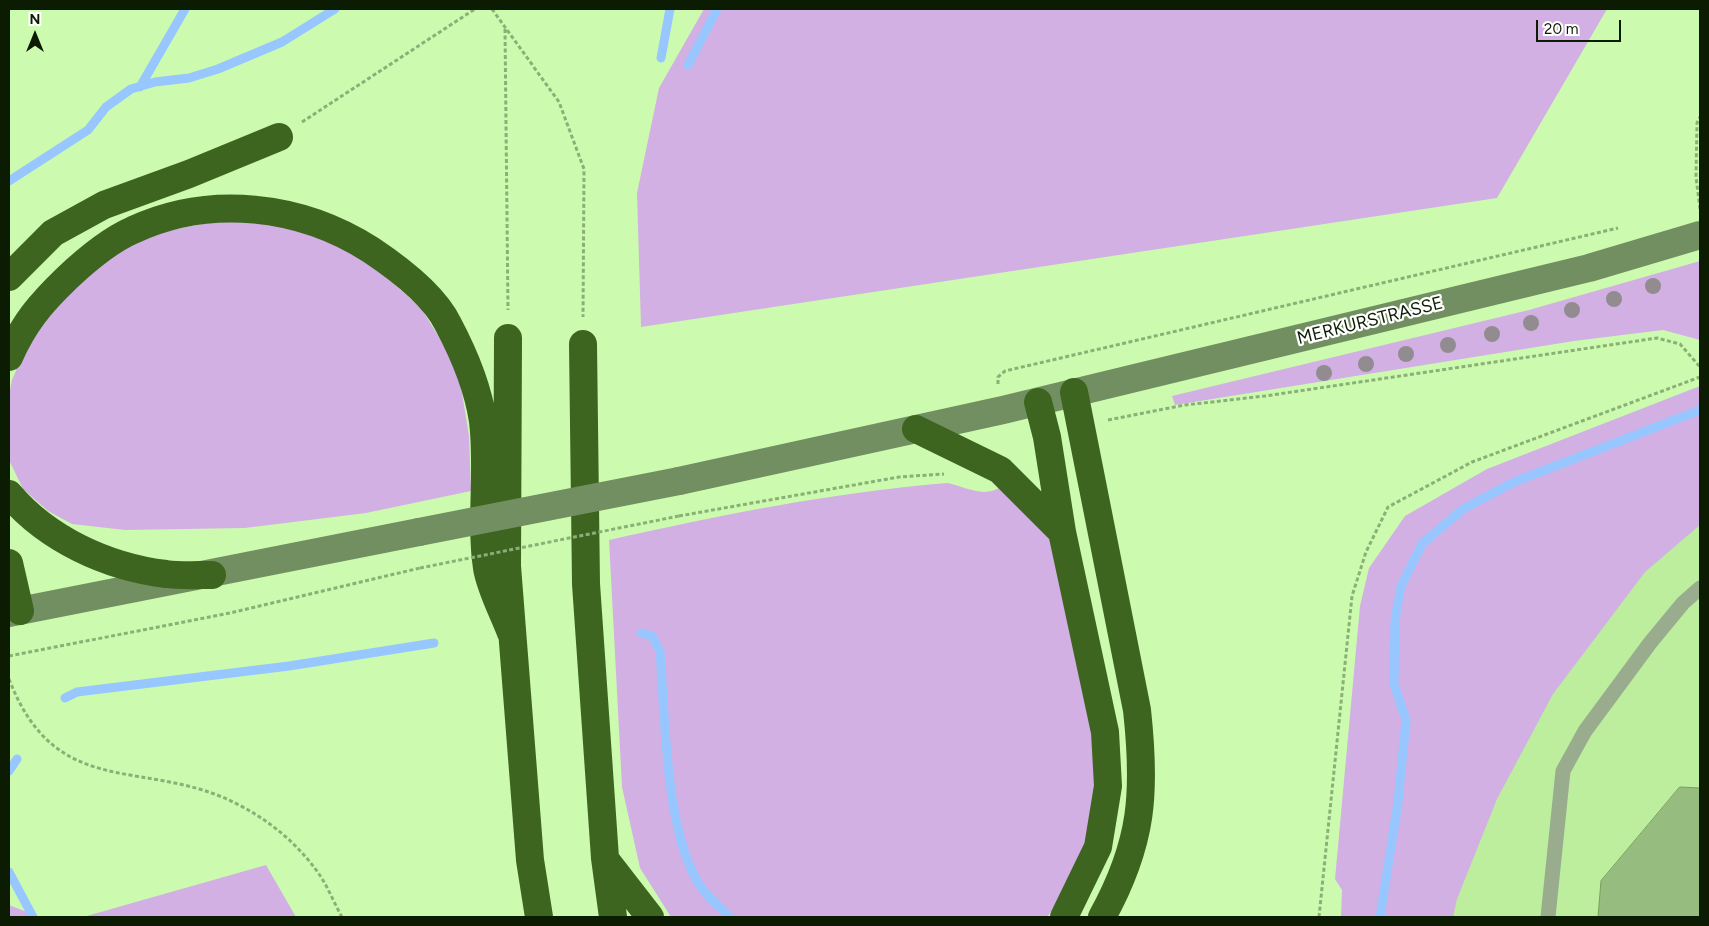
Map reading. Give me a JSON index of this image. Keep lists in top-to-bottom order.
{
  "streets": {
    "street": ["MERKURSTRASSE"]
  },
  "scale_bar": "20 m",
  "north": "top"
}
